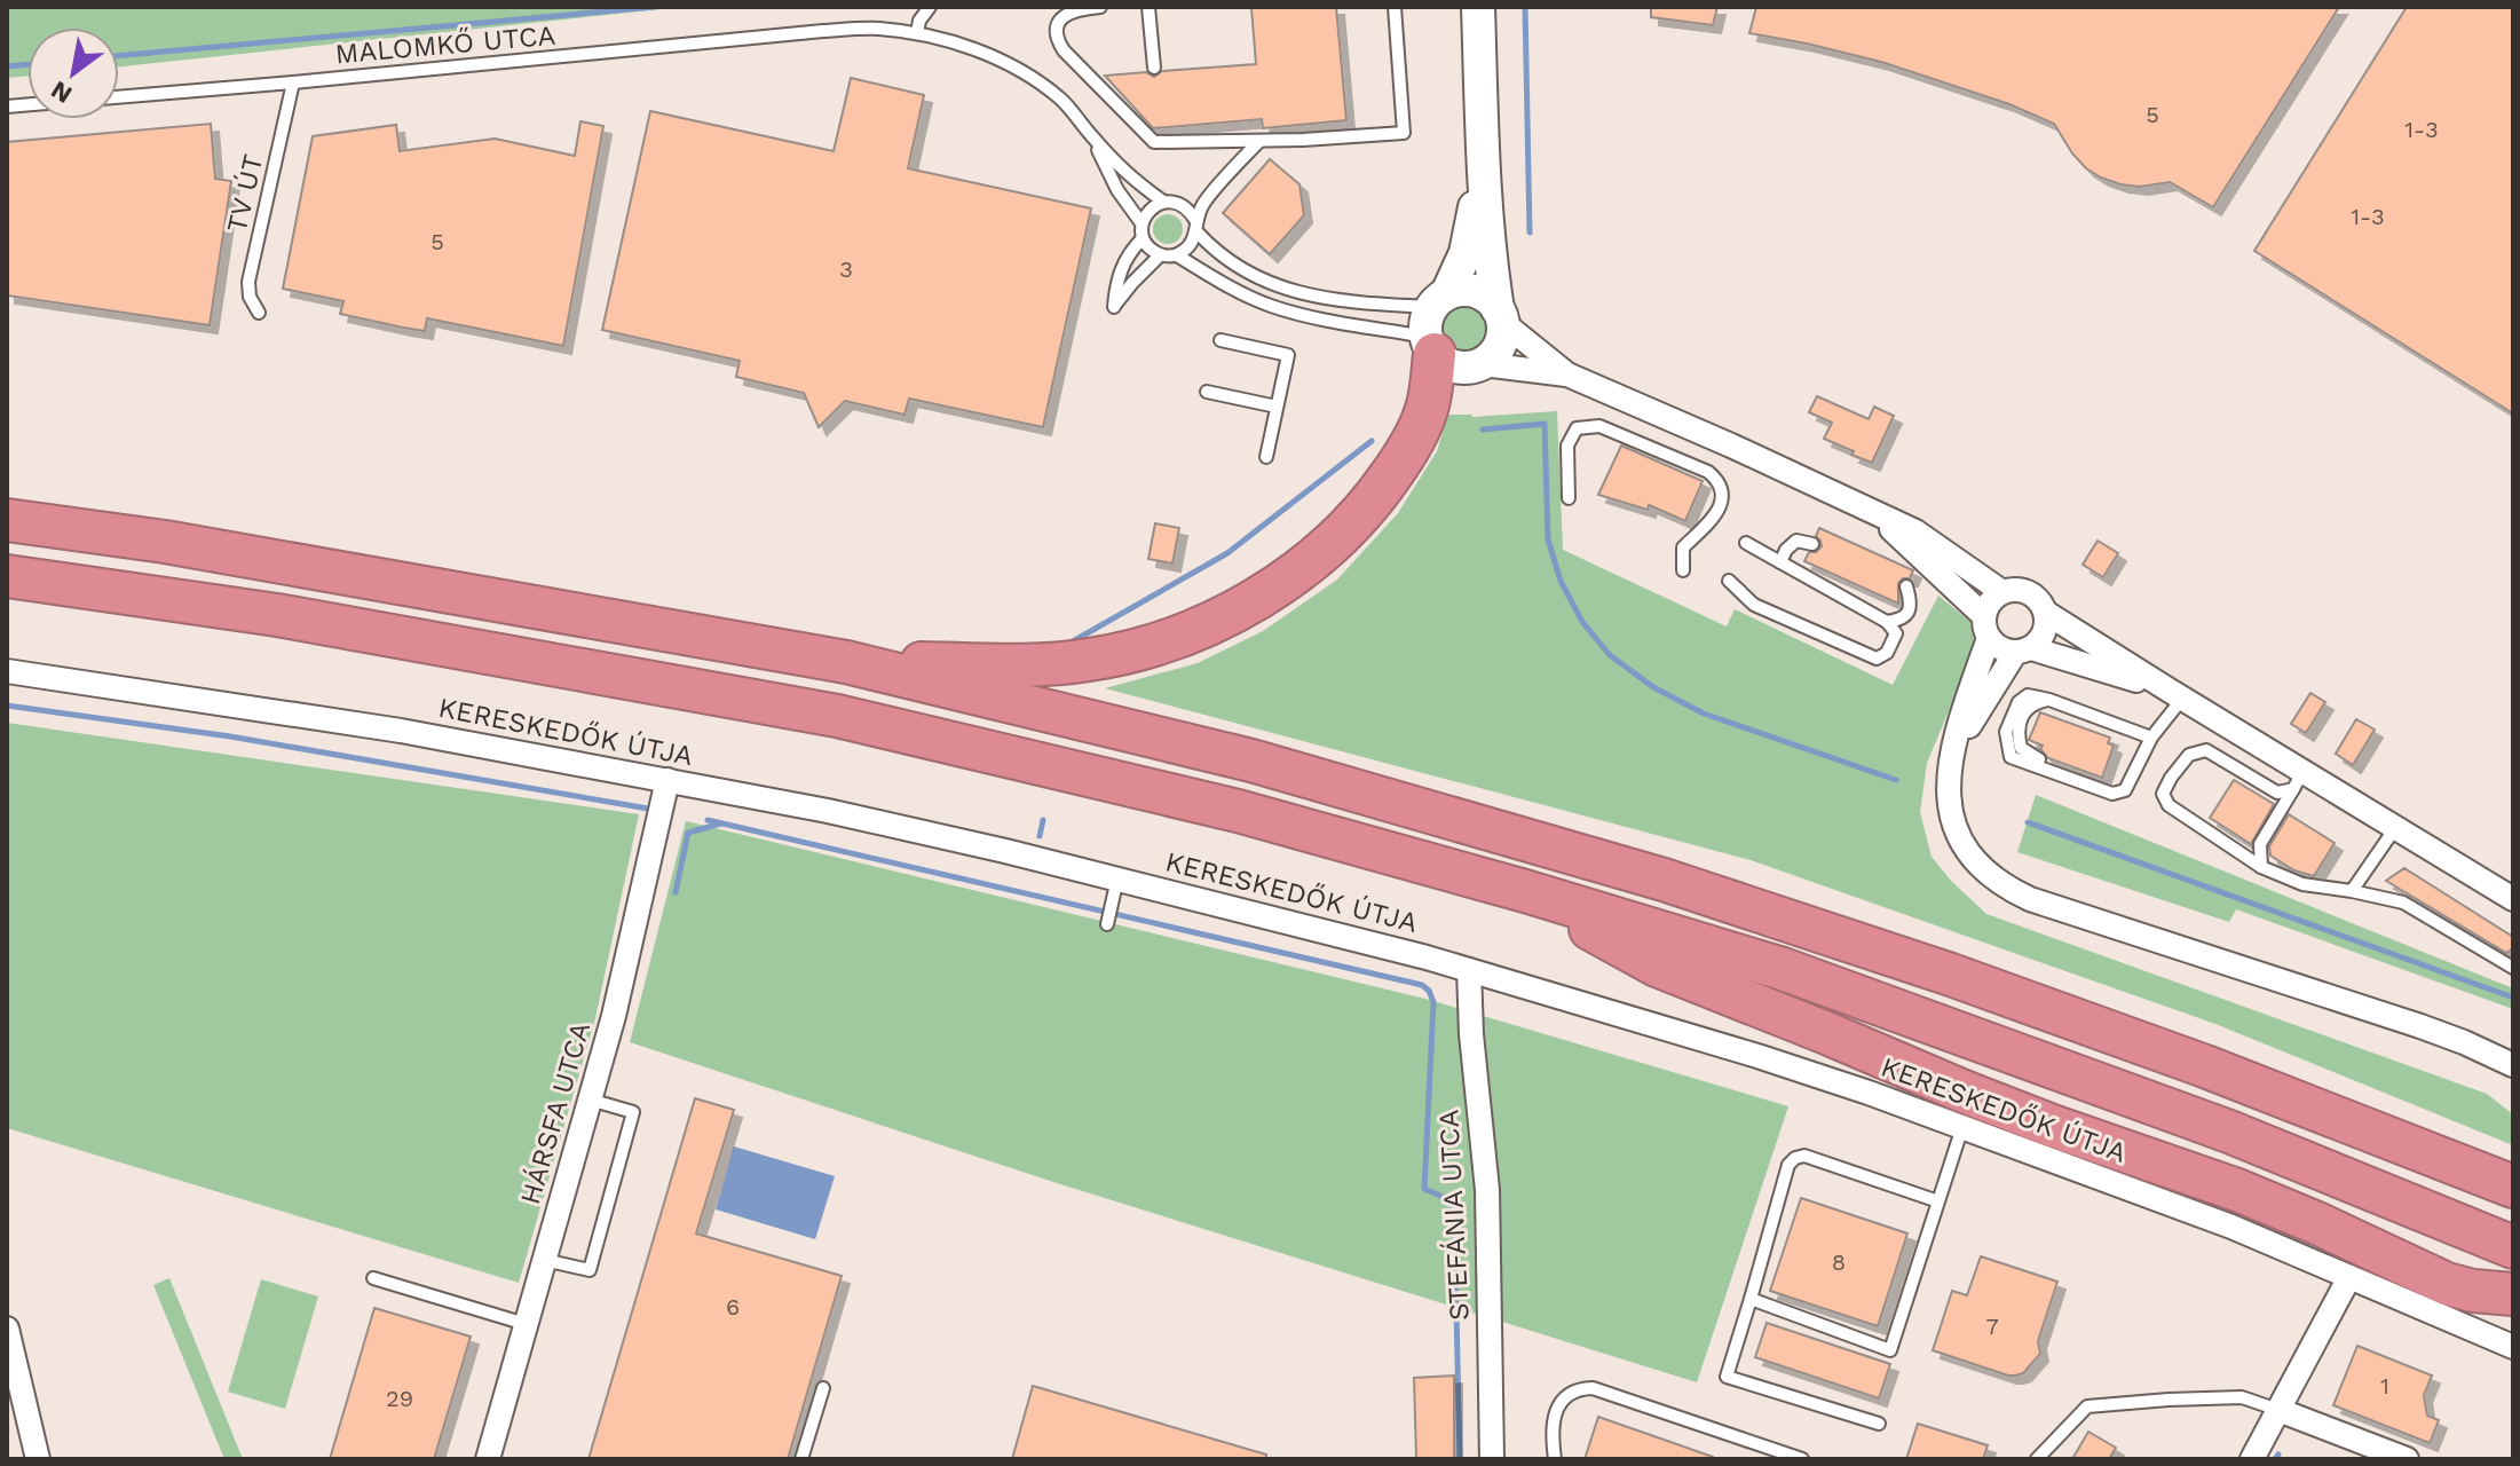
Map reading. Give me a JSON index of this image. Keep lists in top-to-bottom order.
{
  "streets": {
    "street": ["KERESKEDŐK ÚTJA", "HÁRSFA UTCA", "STEFÁNIA UTCA"],
    "lane": ["MALOMKŐ UTCA", "TV ÚT"]
  },
  "crossings": [
    ["MALOMKŐ UTCA", "TV ÚT"],
    ["KERESKEDŐK ÚTJA", "HÁRSFA UTCA"],
    ["KERESKEDŐK ÚTJA", "STEFÁNIA UTCA"]
  ],
  "house_numbers": [
    "5",
    "1-3",
    "1-3",
    "5",
    "3",
    "8",
    "6",
    "7",
    "1",
    "29"
  ],
  "north": "bottom left"
}
